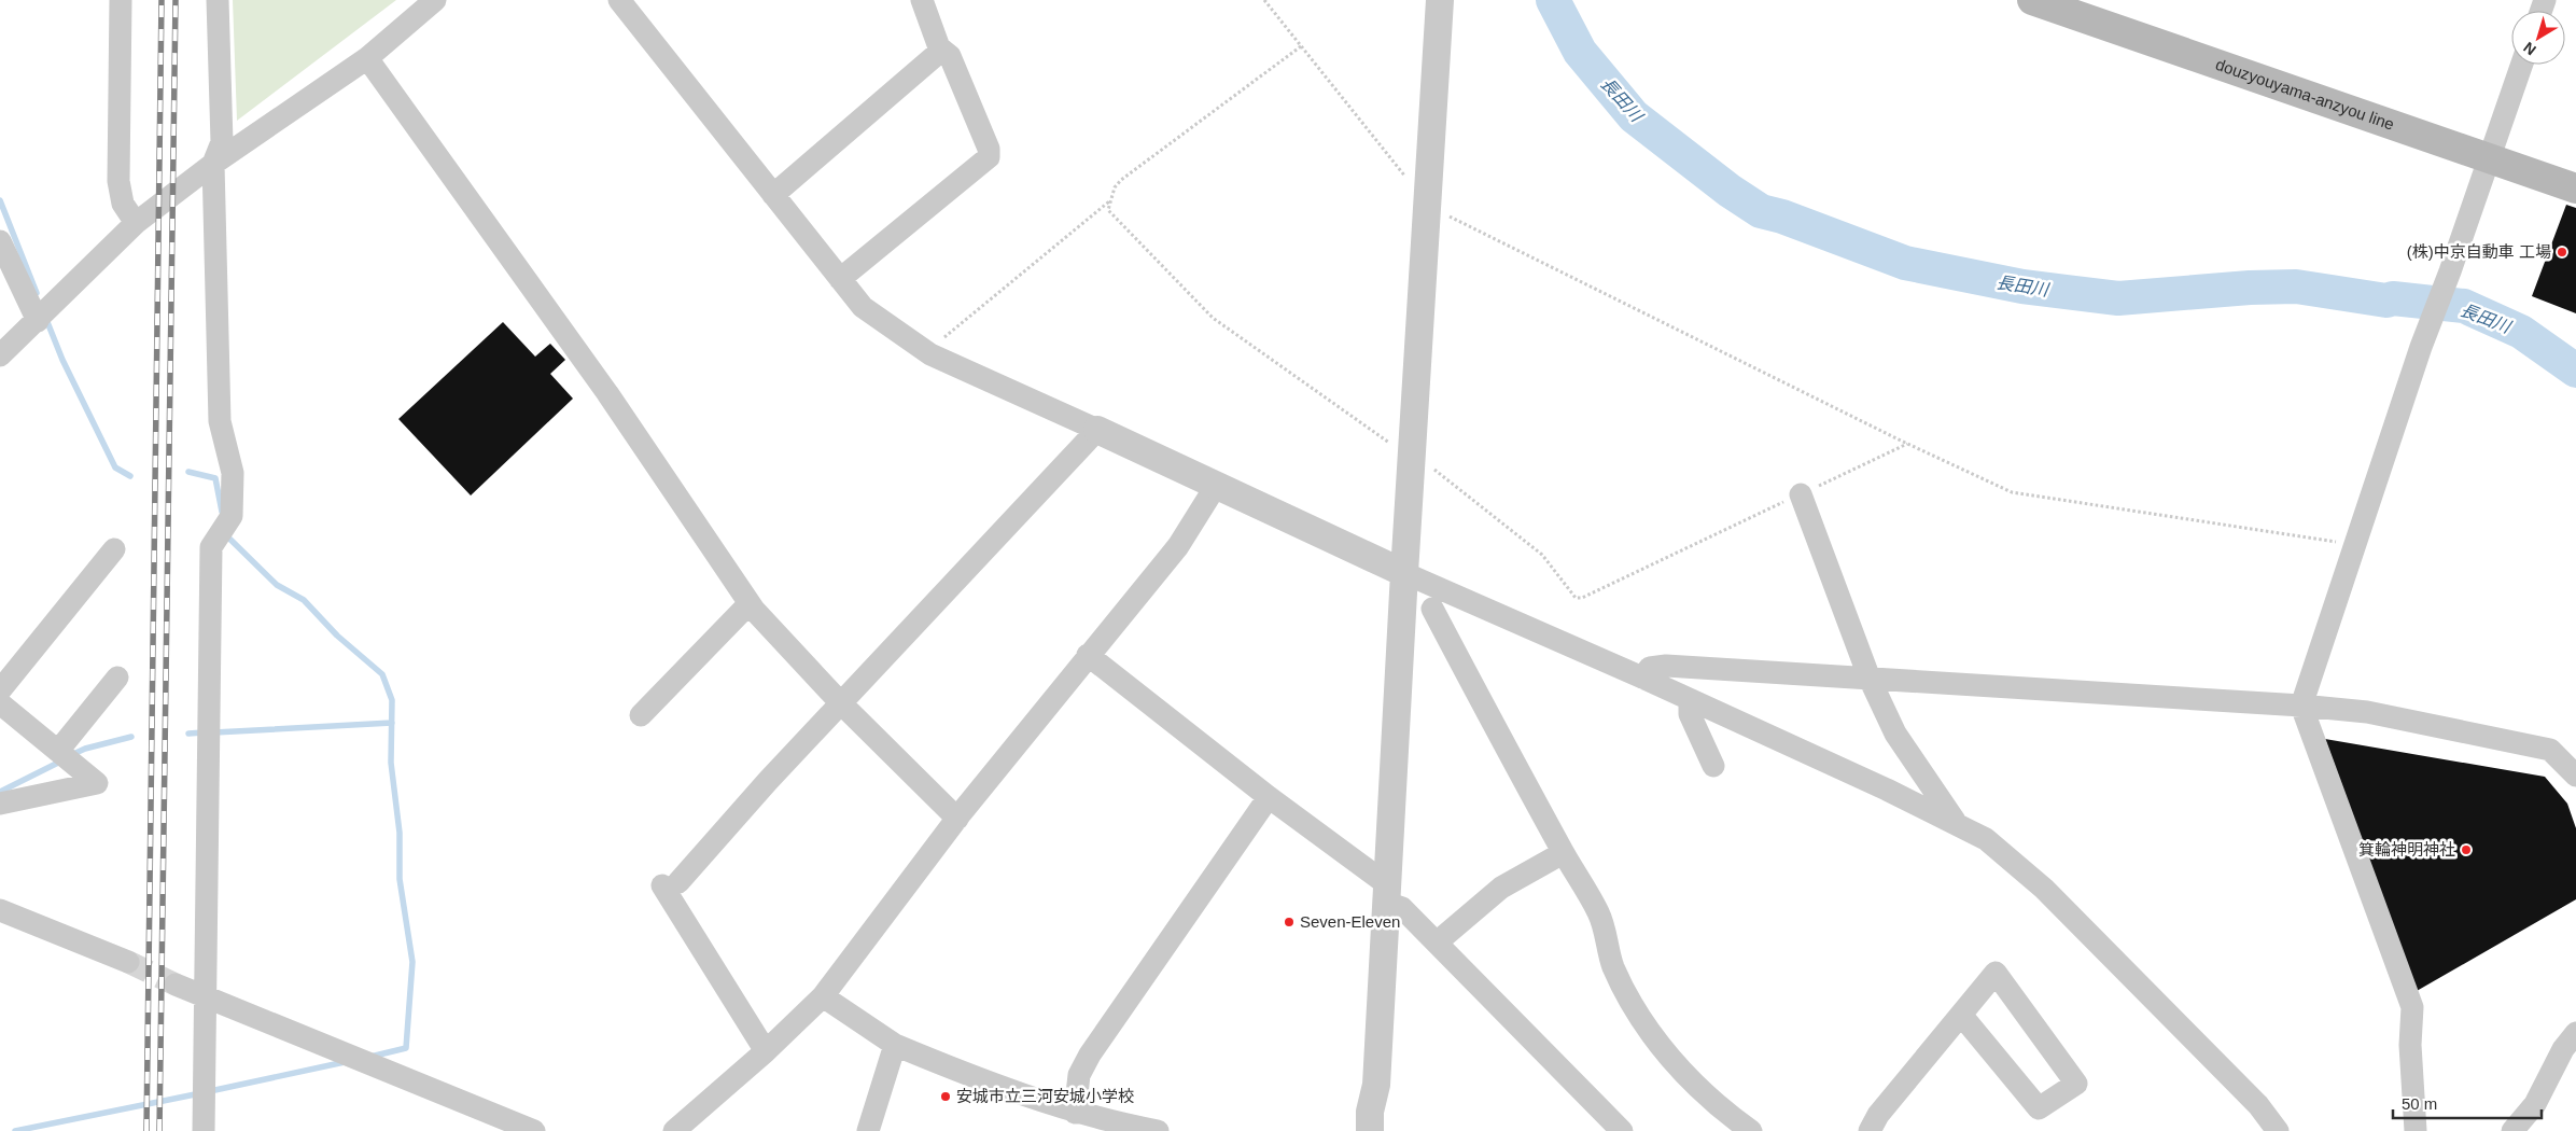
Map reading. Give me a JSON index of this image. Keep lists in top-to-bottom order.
{
  "streets": {
    "main road": ["douzyouyama-anzyou line"]
  },
  "water": ["長田川"],
  "places": [
    "(株)中京自動車 工場",
    "箕輪神明神社",
    "Seven-Eleven",
    "安城市立三河安城小学校"
  ],
  "scale_bar": "50 m",
  "north": "bottom left"
}
